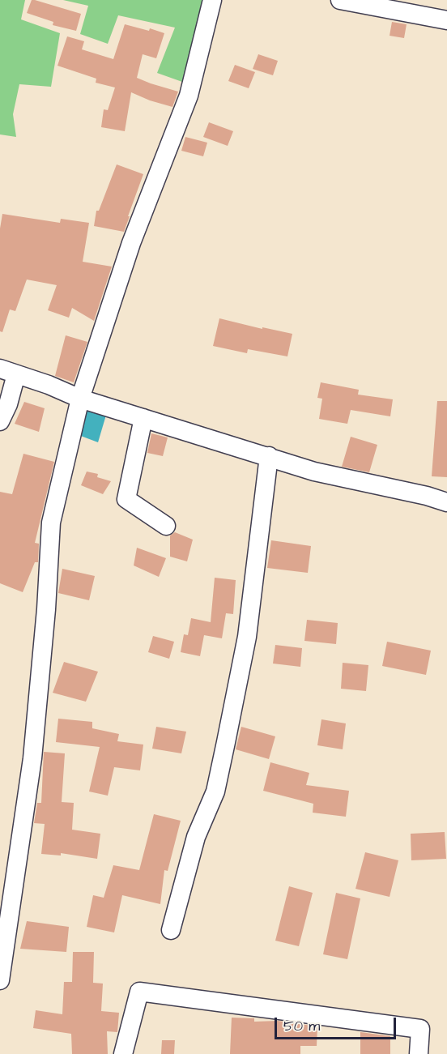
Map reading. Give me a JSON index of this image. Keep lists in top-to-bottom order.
{
  "scale_bar": "50 m"
}
